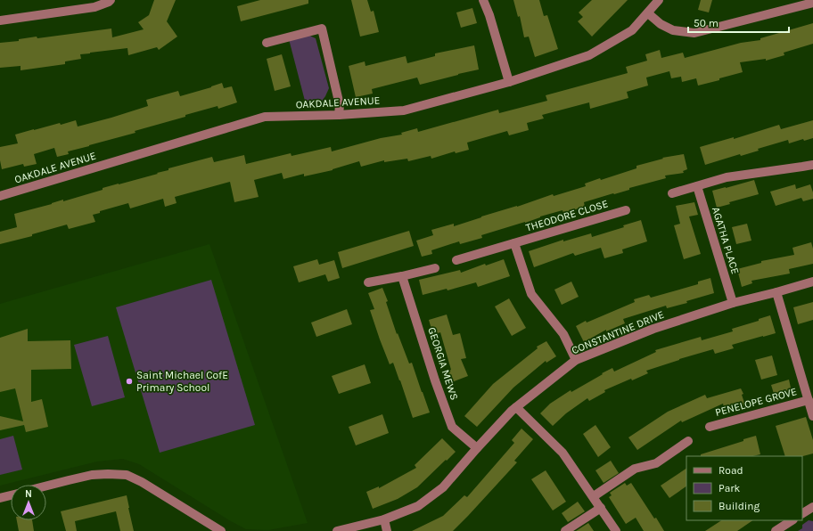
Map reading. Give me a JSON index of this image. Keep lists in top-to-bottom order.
{
  "streets": {
    "street": [
      "OAKDALE AVENUE",
      "THEODORE CLOSE",
      "AGATHA PLACE",
      "CONSTANTINE DRIVE",
      "GEORGIA MEWS",
      "PENELOPE GROVE"
    ]
  },
  "crossings": [
    ["AGATHA PLACE", "CONSTANTINE DRIVE"],
    ["CONSTANTINE DRIVE", "GEORGIA MEWS"],
    ["CONSTANTINE DRIVE", "PENELOPE GROVE"]
  ],
  "places": ["Saint Michael CofE Primary School"],
  "legend": ["Road", "Park", "Building"],
  "scale_bar": "50 m",
  "north": "top"
}
